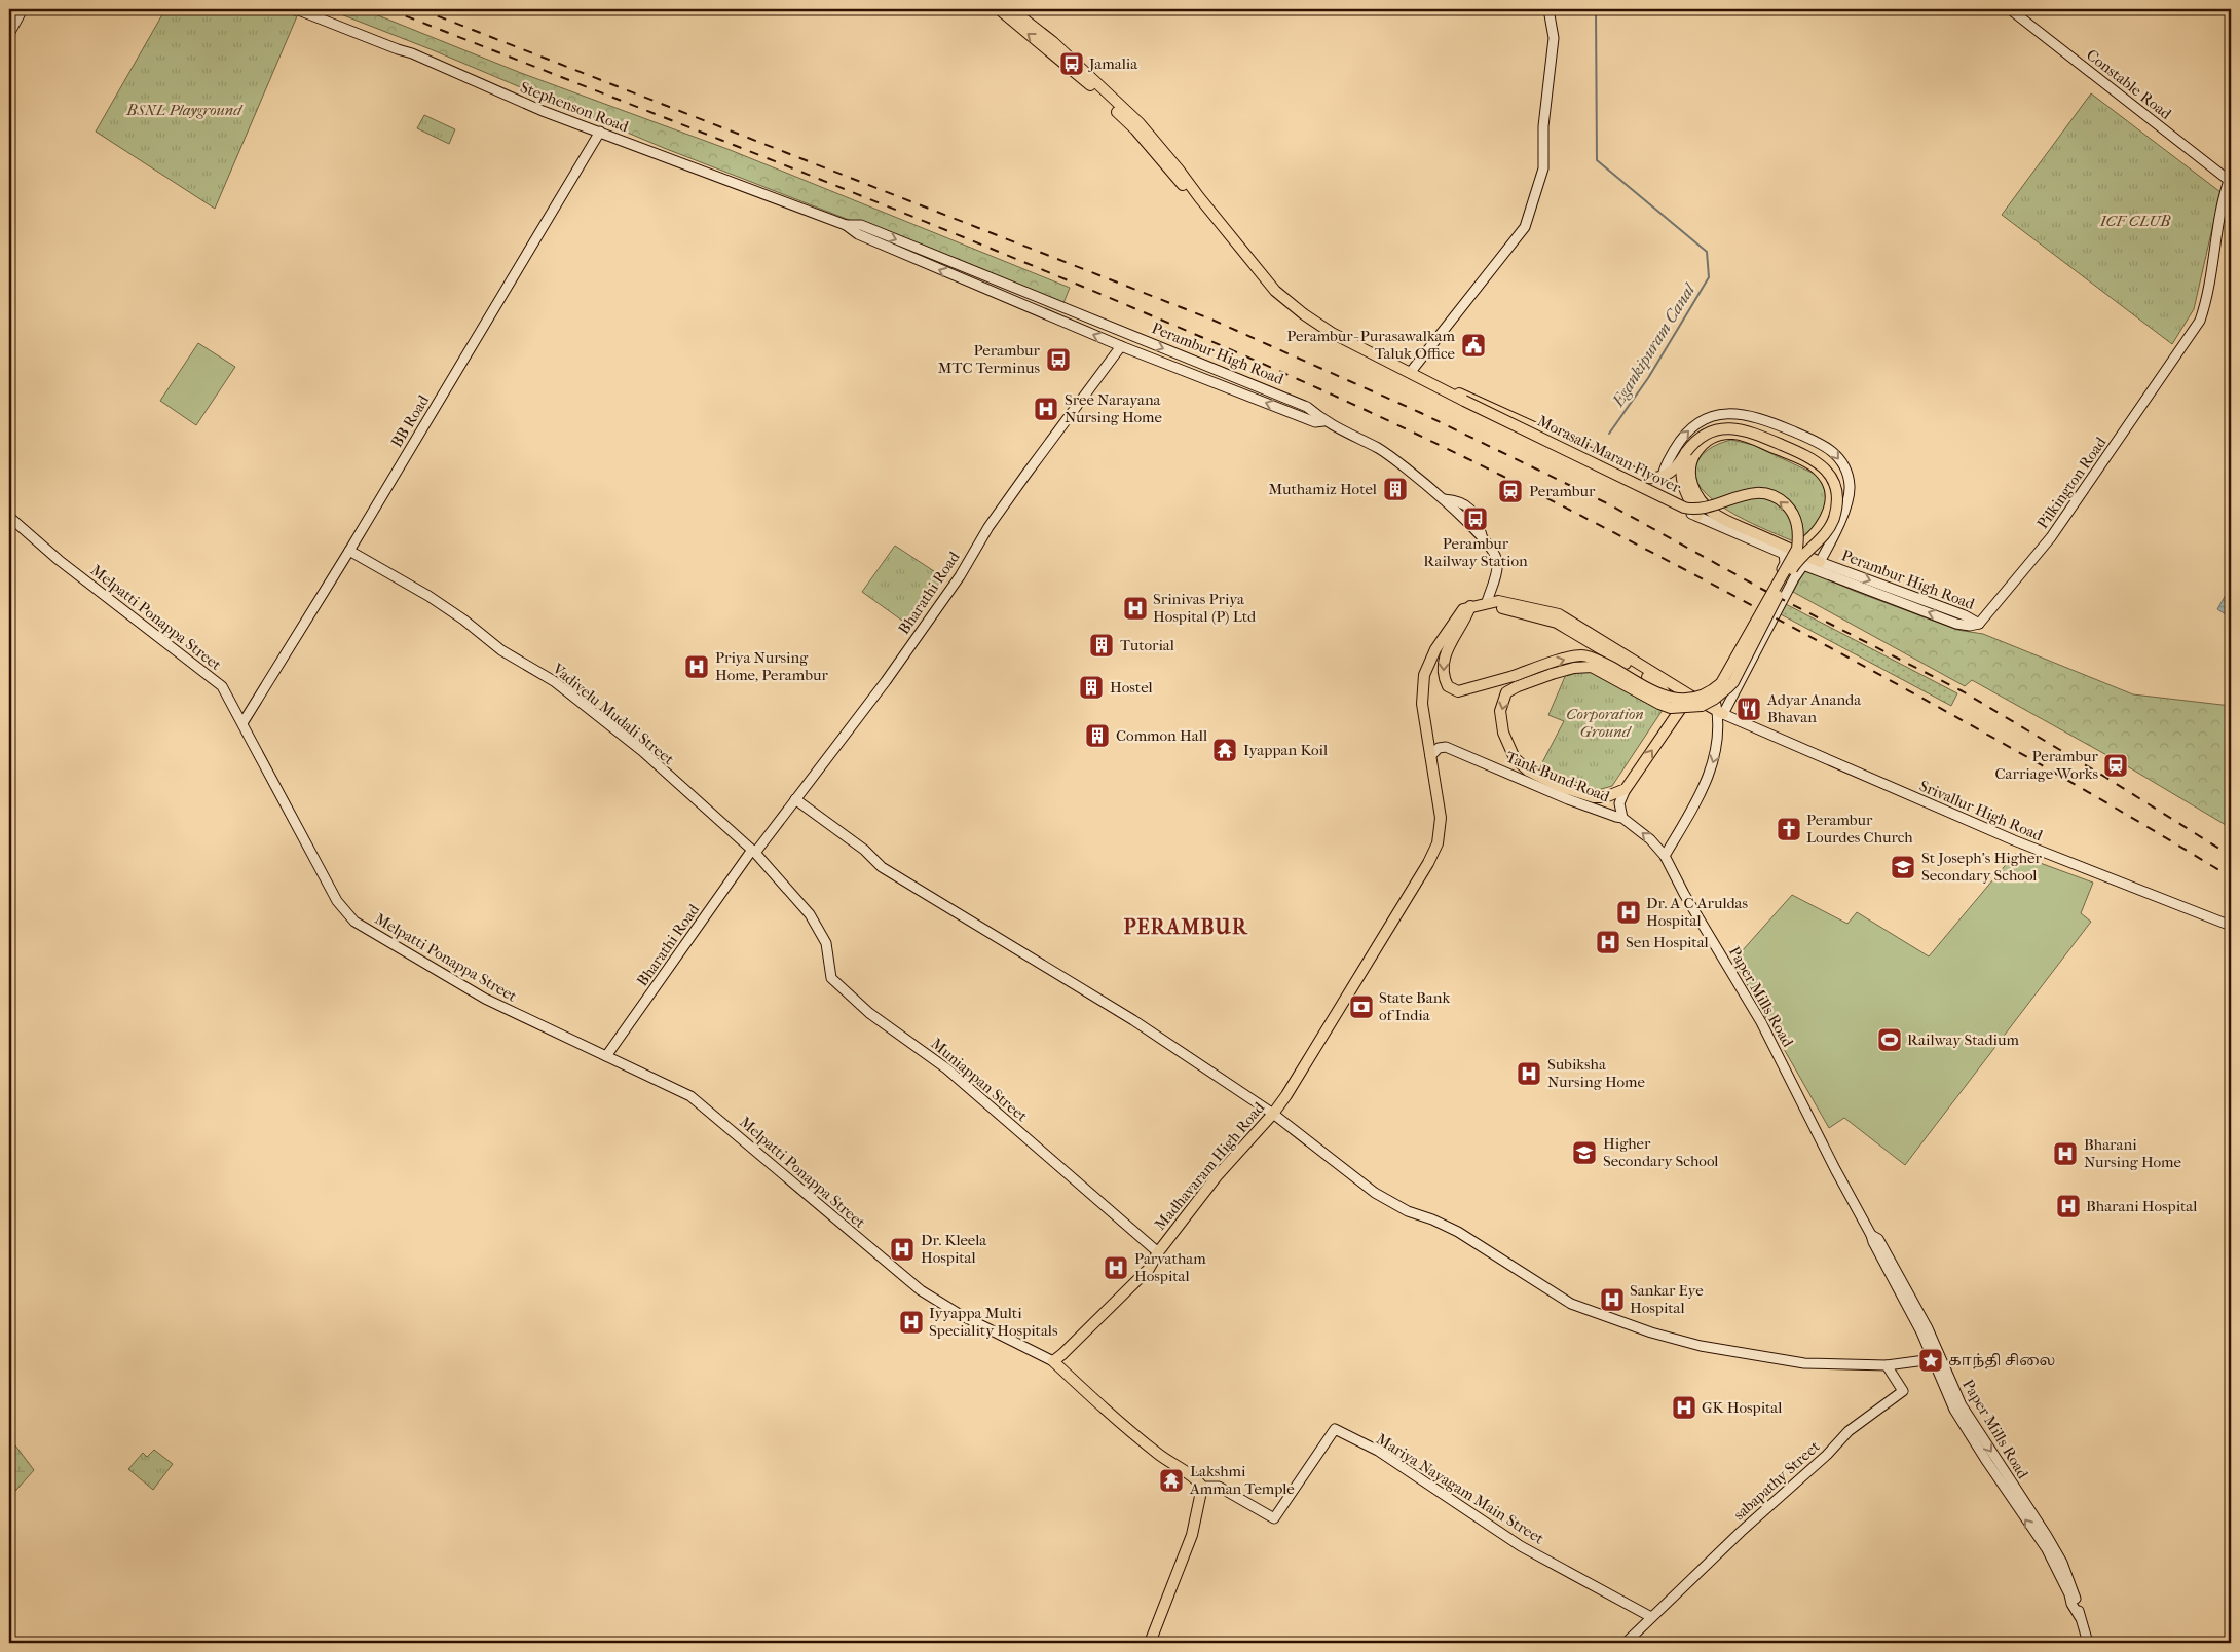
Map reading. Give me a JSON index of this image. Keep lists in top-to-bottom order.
{
  "streets": {
    "main road": ["Morasali Maran Flyover", "Madhavaram High Road"],
    "street": [
      "Constable Road",
      "Stephenson Road",
      "Perambur High Road",
      "BB Road",
      "Pilkington Road",
      "Bharathi Road",
      "Melpatti Ponappa Street",
      "Vadivelu Mudali Street",
      "Tank Bund Road",
      "Srivallur High Road",
      "Paper Mills Road",
      "Muniappan Street",
      "sabapathy Street",
      "Mariya Nayagam Main Street"
    ]
  },
  "crossings": [
    ["Constable Road", "Pilkington Road"],
    ["Stephenson Road", "Perambur High Road"],
    ["Stephenson Road", "BB Road"],
    ["Perambur High Road", "Morasali Maran Flyover"],
    ["Perambur High Road", "Pilkington Road"],
    ["BB Road", "Melpatti Ponappa Street"],
    ["BB Road", "Vadivelu Mudali Street"],
    ["Bharathi Road", "Melpatti Ponappa Street"],
    ["Bharathi Road", "Vadivelu Mudali Street"],
    ["Melpatti Ponappa Street", "Madhavaram High Road"],
    ["Vadivelu Mudali Street", "Muniappan Street"],
    ["Tank Bund Road", "Paper Mills Road"],
    ["Tank Bund Road", "Madhavaram High Road"],
    ["Muniappan Street", "Madhavaram High Road"],
    ["sabapathy Street", "Mariya Nayagam Main Street"]
  ],
  "districts": ["PERAMBUR"],
  "water": ["Egankipuram Canal"],
  "parks": ["BSNL Playground", "ICF CLUB", "Corporation Ground"],
  "places": {
    "bus stop": ["Jamalia", "Perambur MTC Terminus", "Perambur Railway Station"],
    "public building": ["Perambur- Purasawalkam Taluk Office"],
    "hospital": [
      "Sree Narayana Nursing Home",
      "Srinivas Priya Hospital (P) Ltd",
      "Priya Nursing Home, Perambur",
      "Dr. A C Aruldas Hospital",
      "Sen Hospital",
      "Subiksha Nursing Home",
      "Bharani Nursing Home",
      "Bharani Hospital",
      "Dr. Kleela Hospital",
      "Parvatham Hospital",
      "Sankar Eye Hospital",
      "Iyyappa Multi Speciality Hospitals",
      "GK Hospital"
    ],
    "building": [
      "Muthamiz Hotel",
      "Tutorial",
      "Hostel",
      "Common Hall"
    ],
    "station": ["Perambur", "Perambur Carriage Works"],
    "restaurant": ["Adyar Ananda Bhavan"],
    "temple": ["Iyappan Koil", "Lakshmi Amman Temple"],
    "church": ["Perambur Lourdes Church"],
    "school or university": ["St Joseph's Higher Secondary School", "Higher Secondary School"],
    "bank": ["State Bank of India"],
    "sports": ["Railway Stadium"],
    "place": ["காந்தி சிலை"]
  }
}
